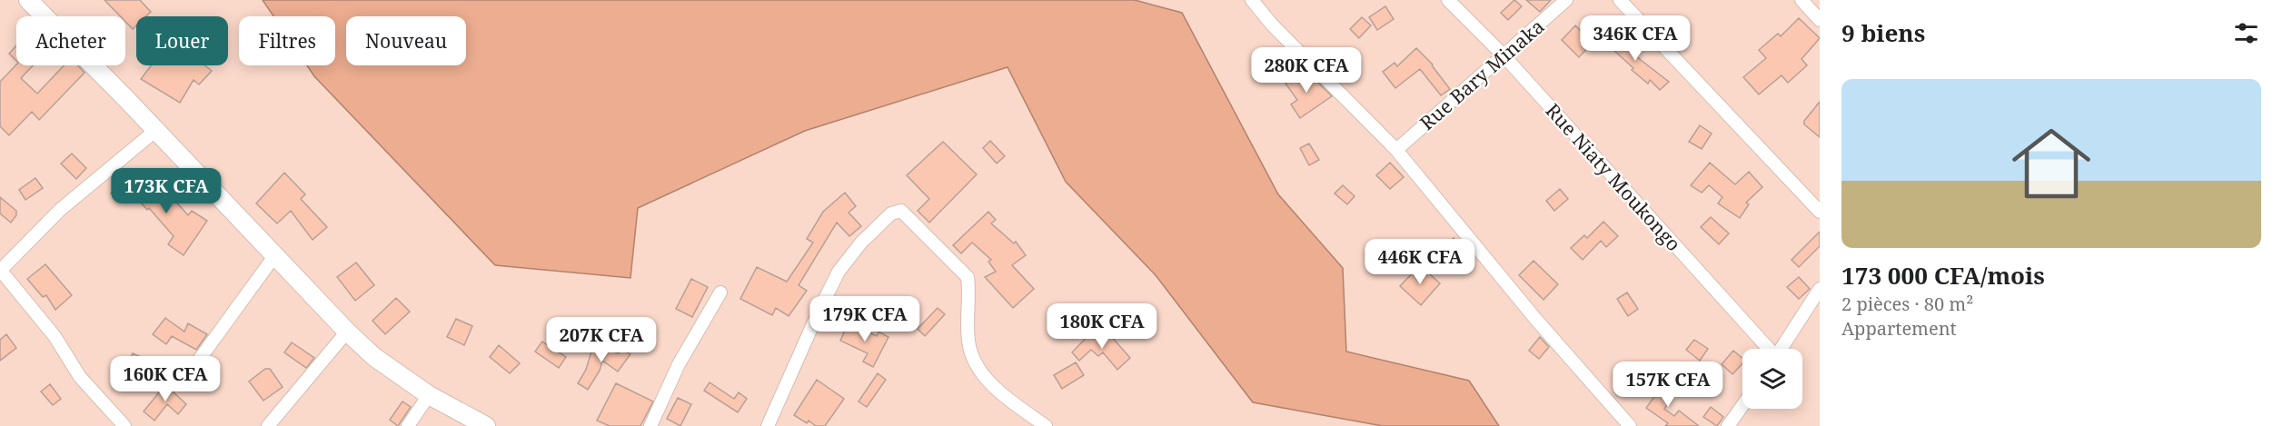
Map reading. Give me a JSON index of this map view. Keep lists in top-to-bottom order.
{
  "streets": {
    "street": ["Rue Bary Minaka", "Rue Niaty Moukongo"]
  },
  "crossings": [
    ["Rue Bary Minaka", "Rue Niaty Moukongo"]
  ],
  "page": {
    "heading": "9 biens",
    "price": [
      "346K CFA",
      "280K CFA",
      "173K CFA",
      "446K CFA",
      "179K CFA",
      "180K CFA",
      "207K CFA",
      "160K CFA",
      "157K CFA"
    ],
    "chip": [
      "Acheter",
      "Louer",
      "Filtres",
      "Nouveau"
    ],
    "list": [
      {
        "name": "173 000 CFA/mois",
        "note": "2 pièces · 80 m² · Appartement"
      }
    ]
  }
}
